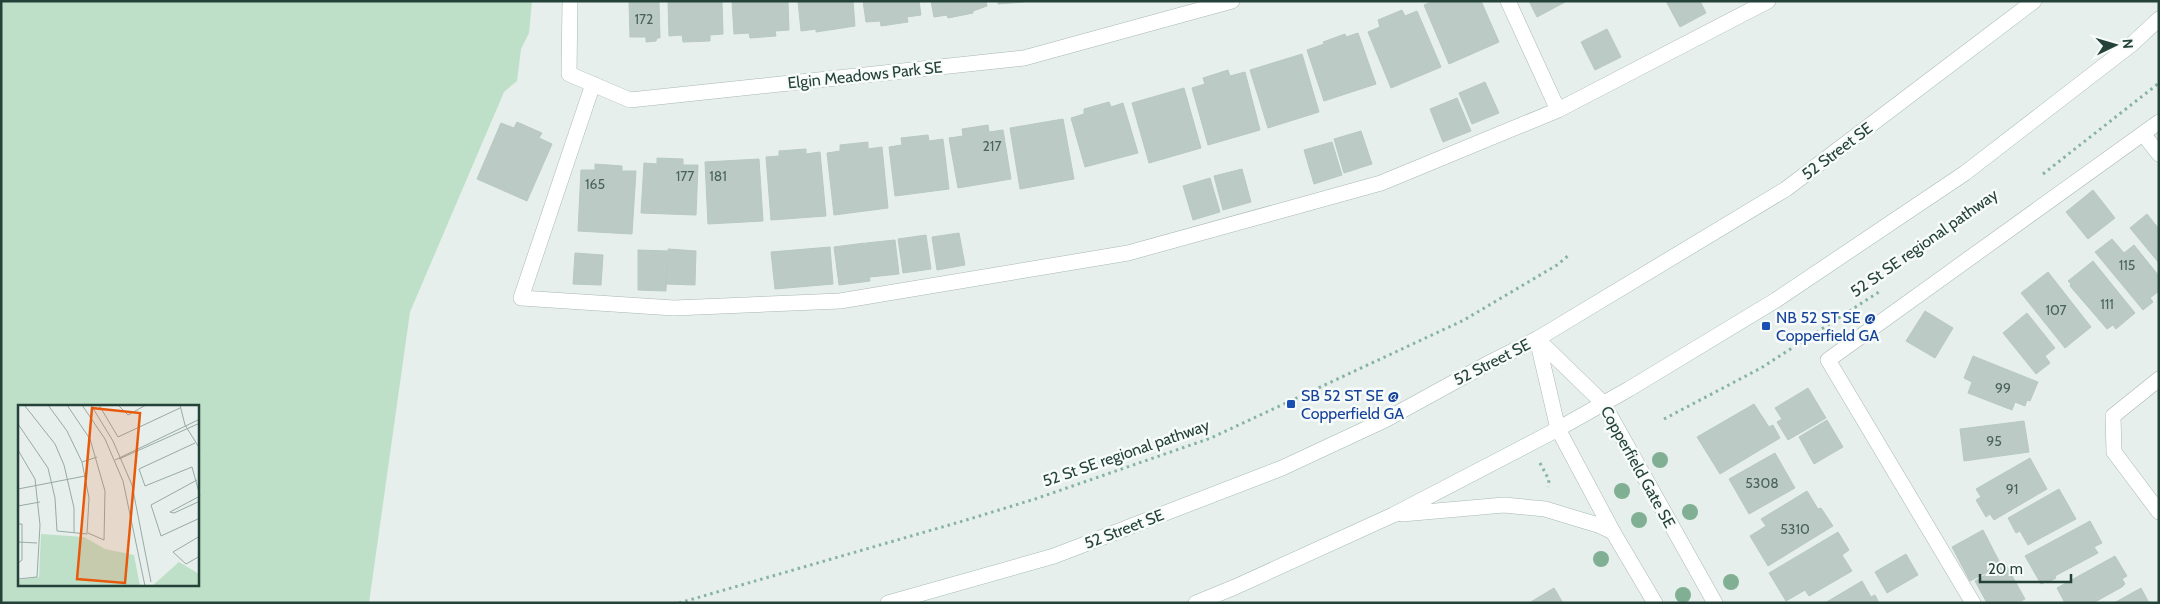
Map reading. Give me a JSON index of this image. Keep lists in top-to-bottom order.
{
  "streets": {
    "main road": ["Elgin Meadows Park SE", "52 Street SE", "Copperfield Gate SE"],
    "path": ["52 St SE regional pathway"]
  },
  "crossings": [
    ["52 Street SE", "Copperfield Gate SE"]
  ],
  "places": {
    "transit": ["NB 52 ST SE @ Copperfield GA", "SB 52 ST SE @ Copperfield GA"]
  },
  "house_numbers": [
    "172",
    "217",
    "177",
    "181",
    "165",
    "115",
    "111",
    "107",
    "99",
    "95",
    "5308",
    "91",
    "5310"
  ],
  "scale_bar": "20 m",
  "north": "right"
}
